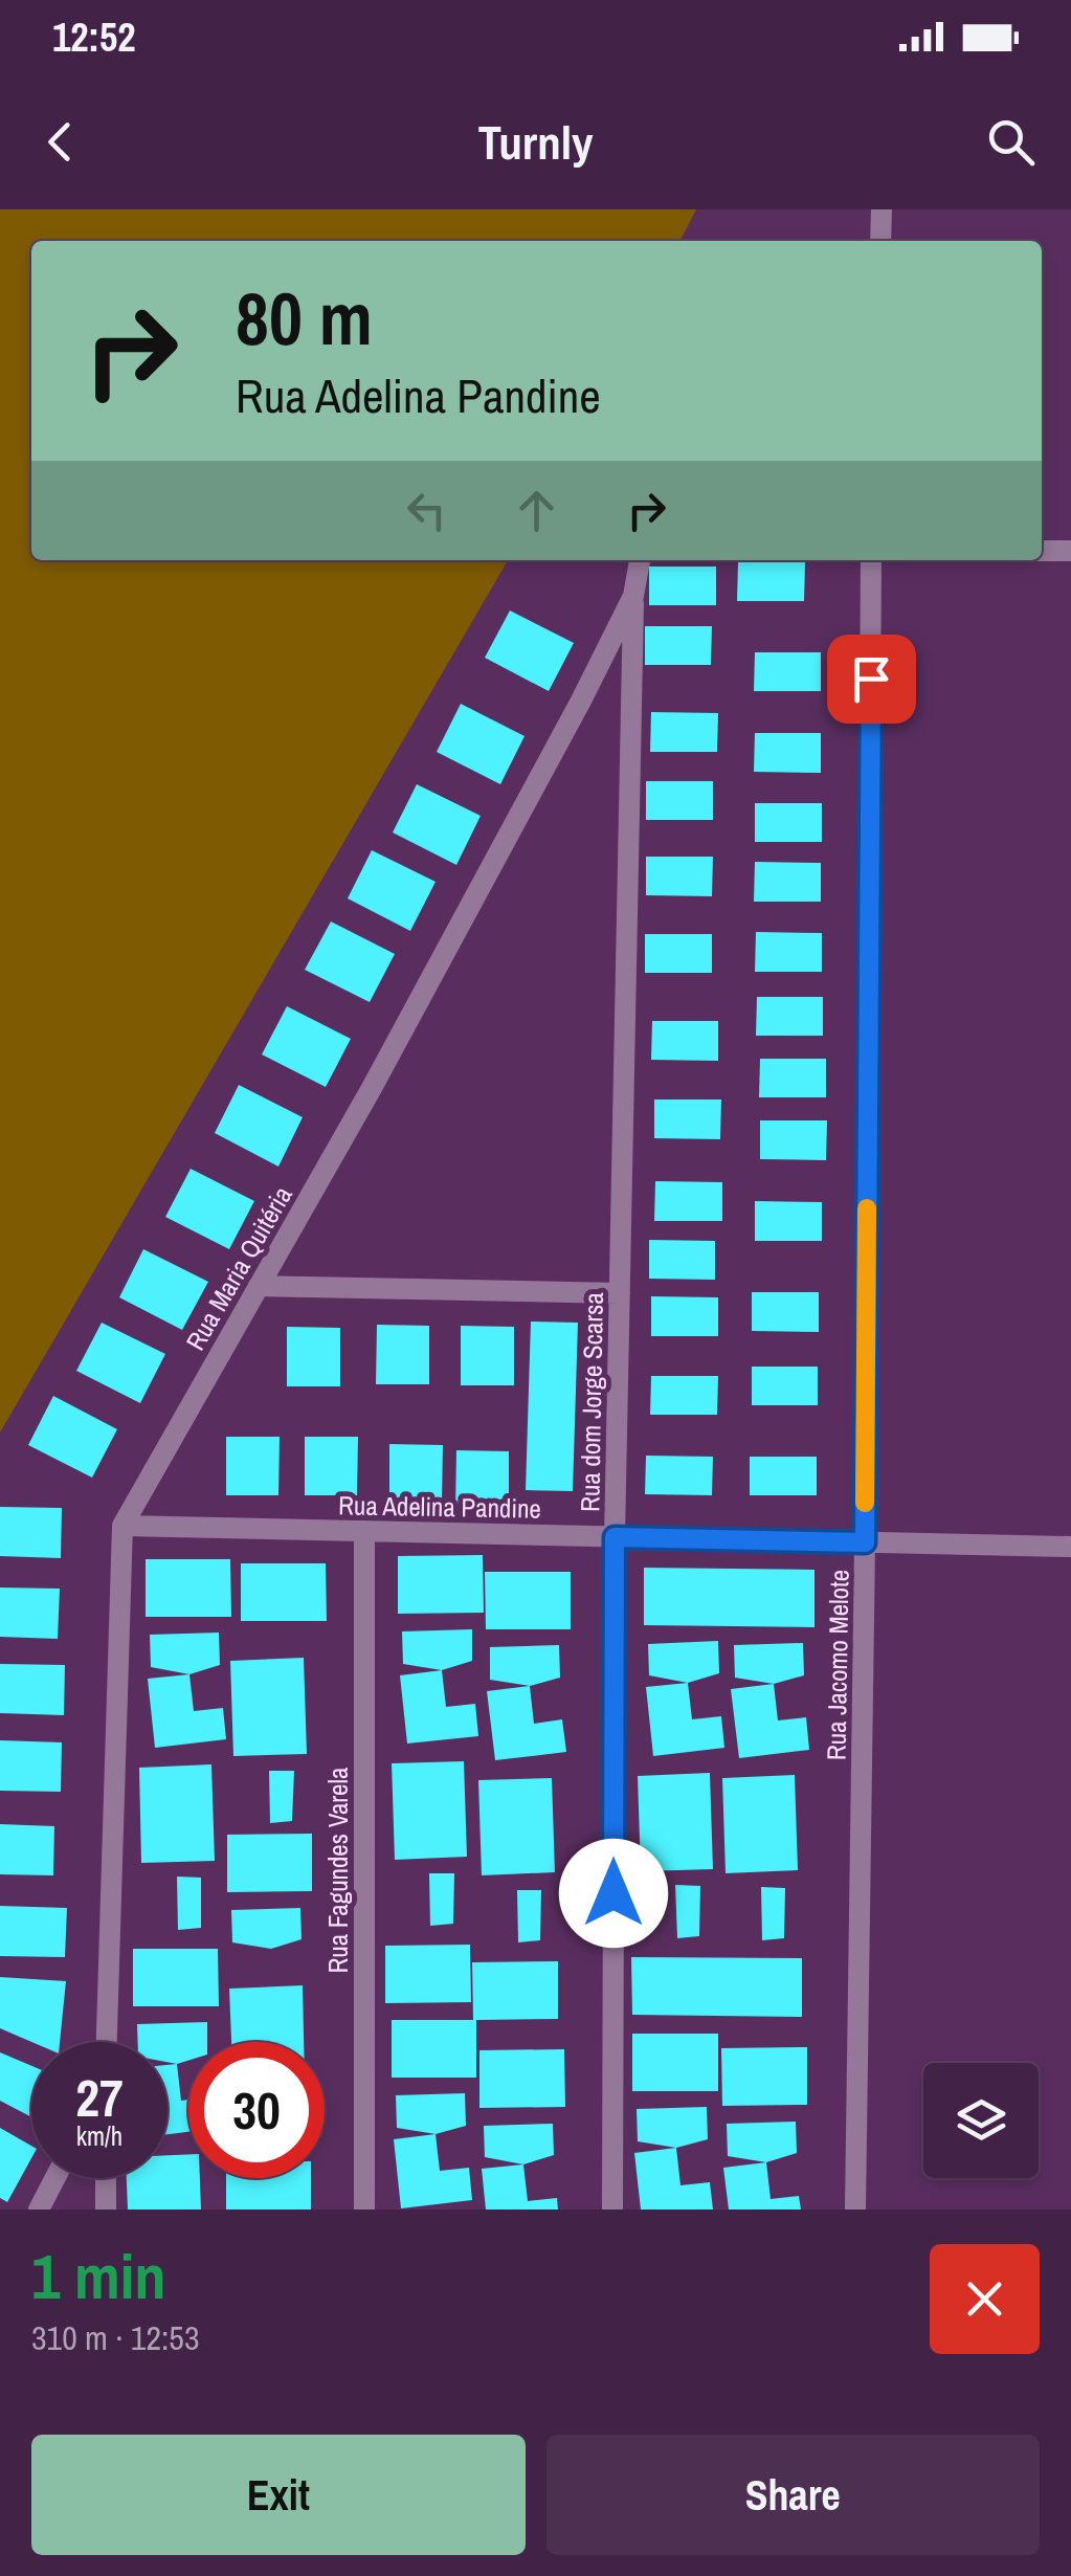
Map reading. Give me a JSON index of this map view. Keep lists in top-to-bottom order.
{
  "streets": {
    "street": [
      "Rua Maria Quitéria",
      "Rua dom Jorge Scarsa",
      "Rua Adelina Pandine",
      "Rua Jacomo Melote",
      "Rua Fagundes Varela"
    ]
  },
  "crossings": [
    ["Rua Maria Quitéria", "Rua dom Jorge Scarsa"],
    ["Rua Maria Quitéria", "Rua Adelina Pandine"],
    ["Rua dom Jorge Scarsa", "Rua Adelina Pandine"],
    ["Rua Adelina Pandine", "Rua Jacomo Melote"],
    ["Rua Adelina Pandine", "Rua Fagundes Varela"]
  ],
  "page": {
    "status": "12:52",
    "header": "Turnly",
    "turn": ["80 m", "Rua Adelina Pandine"],
    "speed": "27 km/h",
    "limit": "30",
    "heading": ["1 min", "310 m · 12:53"],
    "buttons": ["Exit", "Share"]
  }
}
